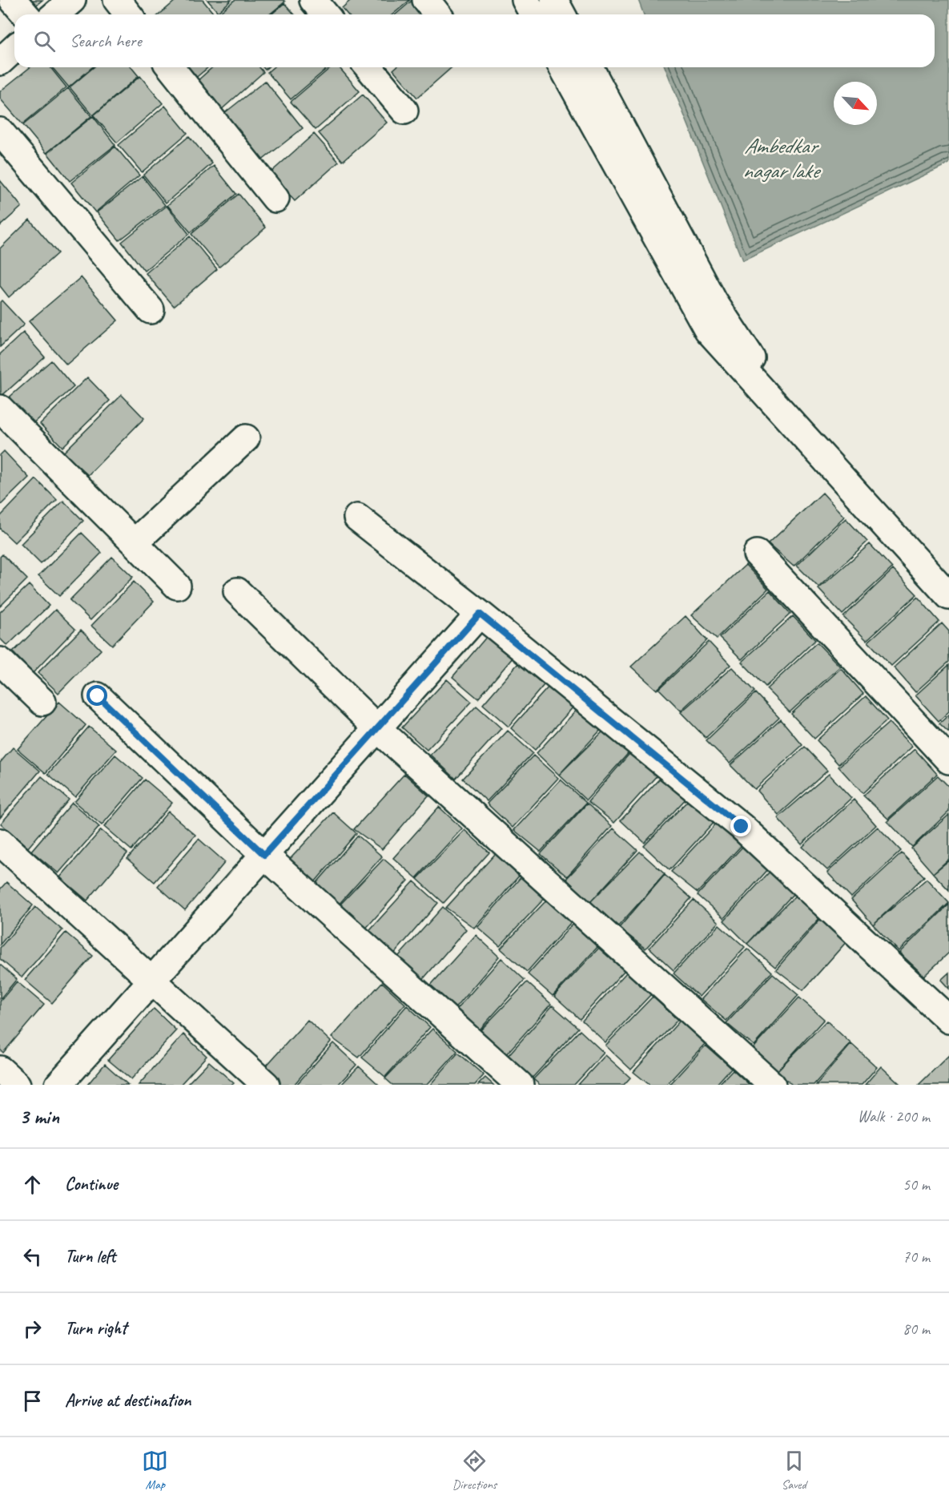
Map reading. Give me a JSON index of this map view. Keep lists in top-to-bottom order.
{
  "water": ["Ambedkar nagar lake"],
  "north": "bottom right",
  "page": {
    "search": "Search here",
    "heading": ["3 min", "Walk · 200 m"],
    "list": [
      ["Continue", "50 m"],
      ["Turn left", "70 m"],
      ["Turn right", "80 m"],
      "Arrive at destination"
    ],
    "nav": ["Map", "Directions", "Saved"]
  }
}
